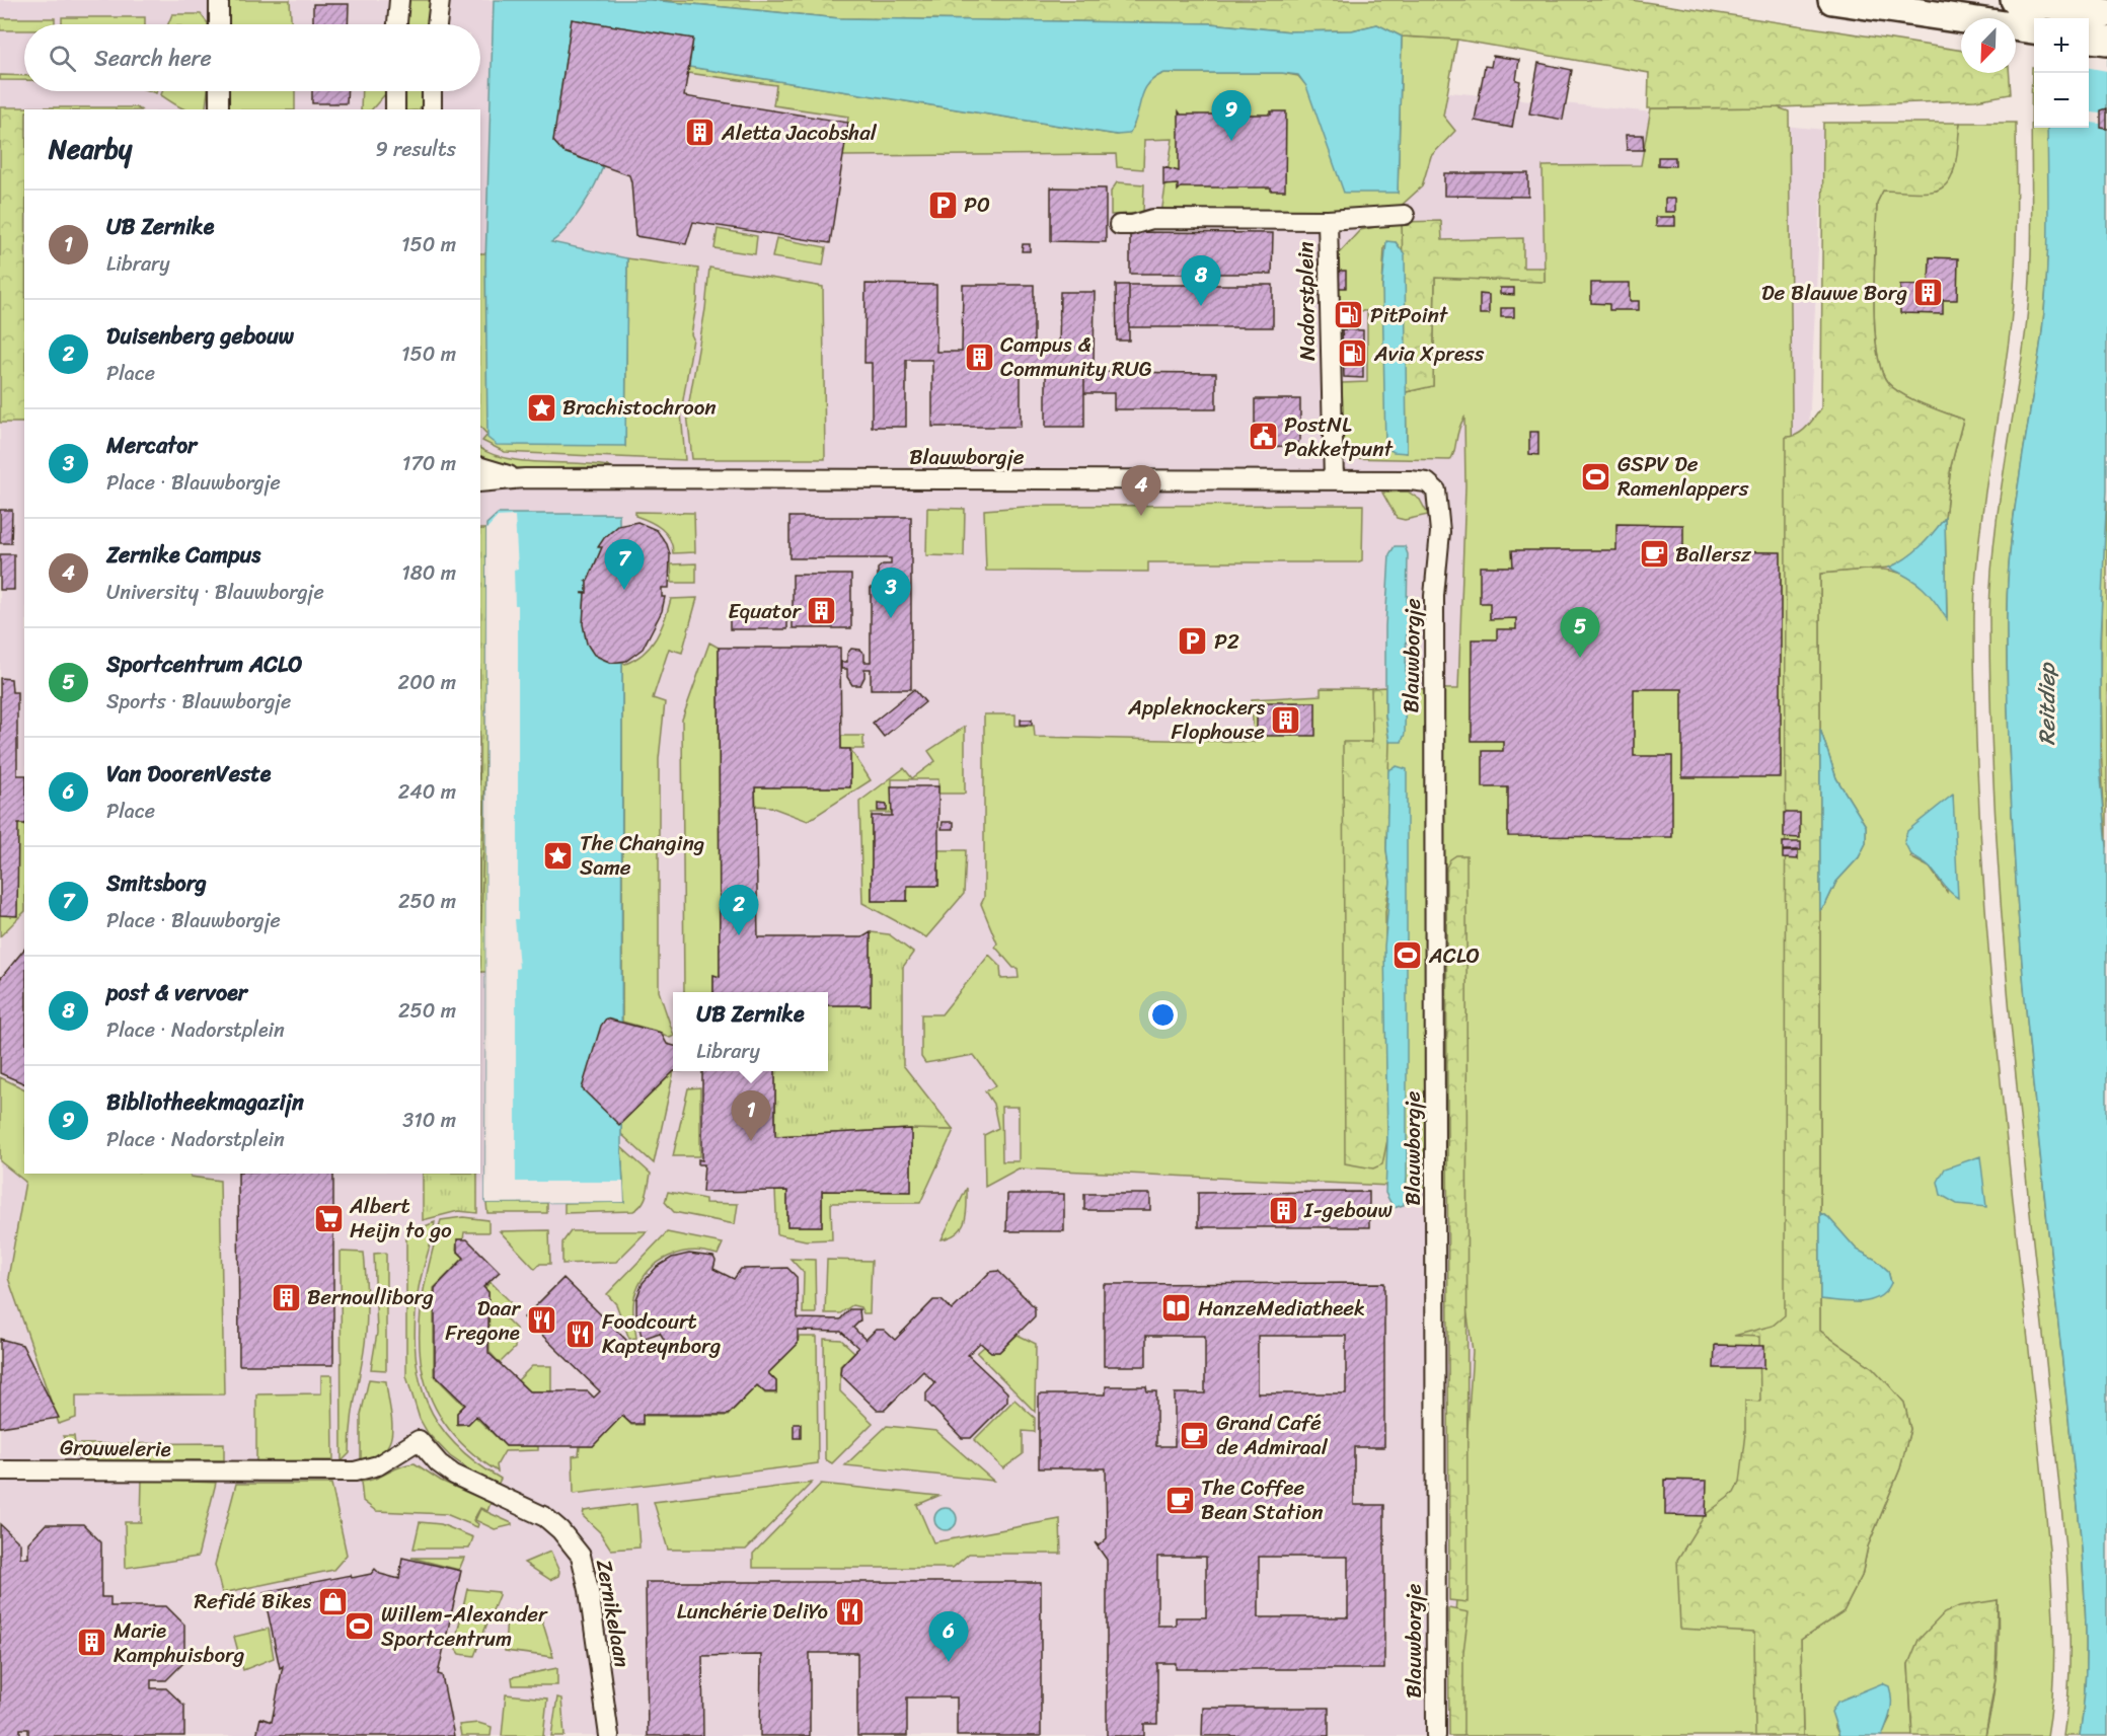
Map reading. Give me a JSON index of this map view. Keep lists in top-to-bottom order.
{
  "streets": {
    "street": [
      "Nadorstplein",
      "Blauwborgje",
      "Grouwelerie",
      "Zernikelaan"
    ]
  },
  "crossings": [
    ["Nadorstplein", "Blauwborgje"],
    ["Grouwelerie", "Zernikelaan"]
  ],
  "water": ["Reitdiep"],
  "places": {
    "building": [
      "Aletta Jacobshal",
      "De Blauwe Borg",
      "Campus & Community RUG",
      "Equator",
      "Appleknockers Flophouse",
      "I-gebouw",
      "Bernoulliborg",
      "Marie Kamphuisborg"
    ],
    "parking": ["P0", "P2"],
    "fuel station": ["PitPoint", "Avia Xpress"],
    "place": ["Brachistochroon", "The Changing Same"],
    "public building": ["PostNL Pakketpunt"],
    "sports": ["GSPV De Ramenlappers", "ACLO", "Willem-Alexander Sportcentrum"],
    "cafe": ["Ballersz", "Grand Café de Admiraal", "The Coffee Bean Station"],
    "supermarket": ["Albert Heijn to go"],
    "library": ["HanzeMediatheek"],
    "restaurant": ["Daar Fregone", "Foodcourt Kapteynborg", "Lunchérie DeliYo"],
    "shop": ["Refidé Bikes"]
  },
  "north": "bottom left",
  "page": {
    "map_buttons": ["+", "−"],
    "search": "Search here",
    "pins": [
      "9",
      "8",
      "4",
      "7",
      "3",
      "5",
      "2",
      "1",
      "6"
    ],
    "heading": ["Nearby", "9 results"],
    "list": [
      {
        "mark": "1",
        "name": "UB Zernike",
        "note": "Library",
        "value": "150 m"
      },
      {
        "mark": "2",
        "name": "Duisenberg gebouw",
        "note": "Place",
        "value": "150 m"
      },
      {
        "mark": "3",
        "name": "Mercator",
        "note": "Place · Blauwborgje",
        "value": "170 m"
      },
      {
        "mark": "4",
        "name": "Zernike Campus",
        "note": "University · Blauwborgje",
        "value": "180 m"
      },
      {
        "mark": "5",
        "name": "Sportcentrum ACLO",
        "note": "Sports · Blauwborgje",
        "value": "200 m"
      },
      {
        "mark": "6",
        "name": "Van DoorenVeste",
        "note": "Place",
        "value": "240 m"
      },
      {
        "mark": "7",
        "name": "Smitsborg",
        "note": "Place · Blauwborgje",
        "value": "250 m"
      },
      {
        "mark": "8",
        "name": "post & vervoer",
        "note": "Place · Nadorstplein",
        "value": "250 m"
      },
      {
        "mark": "9",
        "name": "Bibliotheekmagazijn",
        "note": "Place · Nadorstplein",
        "value": "310 m"
      }
    ],
    "popup": ["UB Zernike", "Library"]
  }
}
